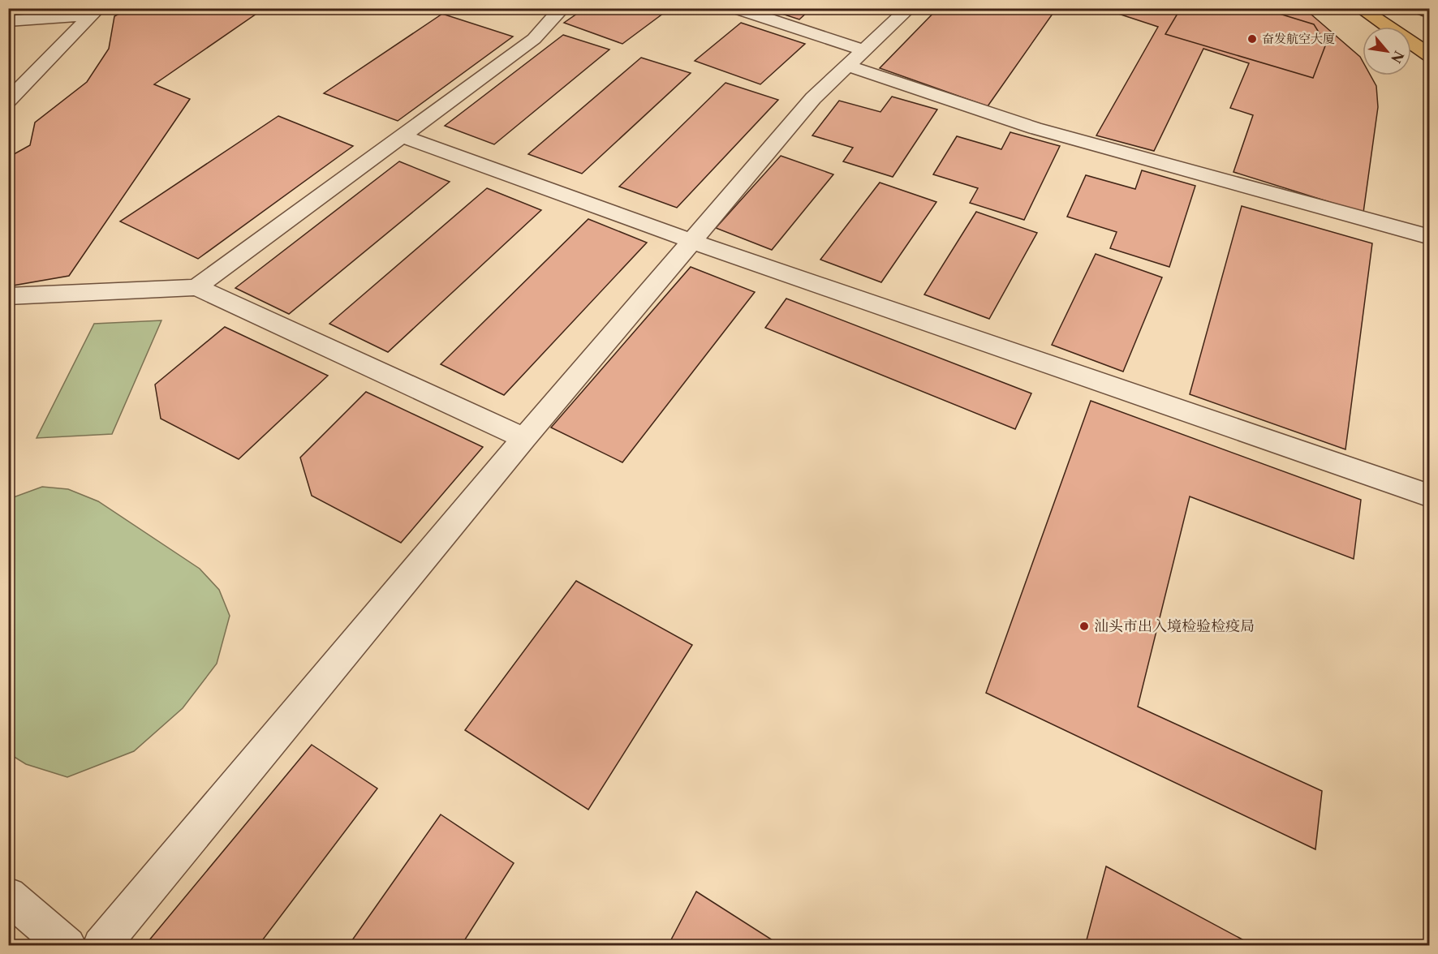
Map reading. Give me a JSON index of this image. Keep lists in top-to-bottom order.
{
  "places": ["奋发航空大厦", "汕头市出入境检验检疫局"],
  "north": "bottom right"
}
